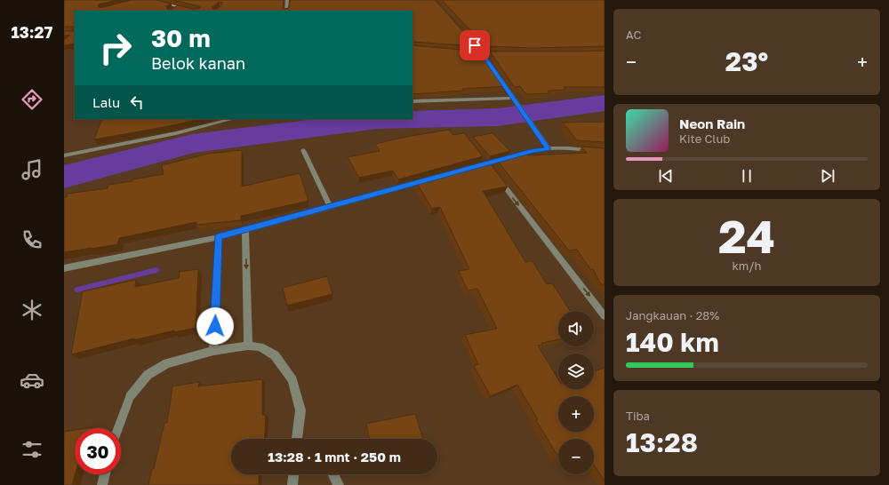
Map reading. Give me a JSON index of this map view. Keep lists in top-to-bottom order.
{
  "page": {
    "tabs": "13:27",
    "tile": [
      "AC",
      ["24", "km/h"],
      ["Jangkauan · 28%", "140 km"],
      ["Tiba", "13:28"]
    ],
    "turn": ["30 m", "Belok kanan"],
    "heat": ["−", "23°", "+"],
    "then": "Lalu",
    "song": ["Neon Rain", "Kite Club"],
    "map_buttons": ["+", "−"],
    "limit": "30",
    "trip": "13:28 · 1 mnt · 250 m"
  }
}
